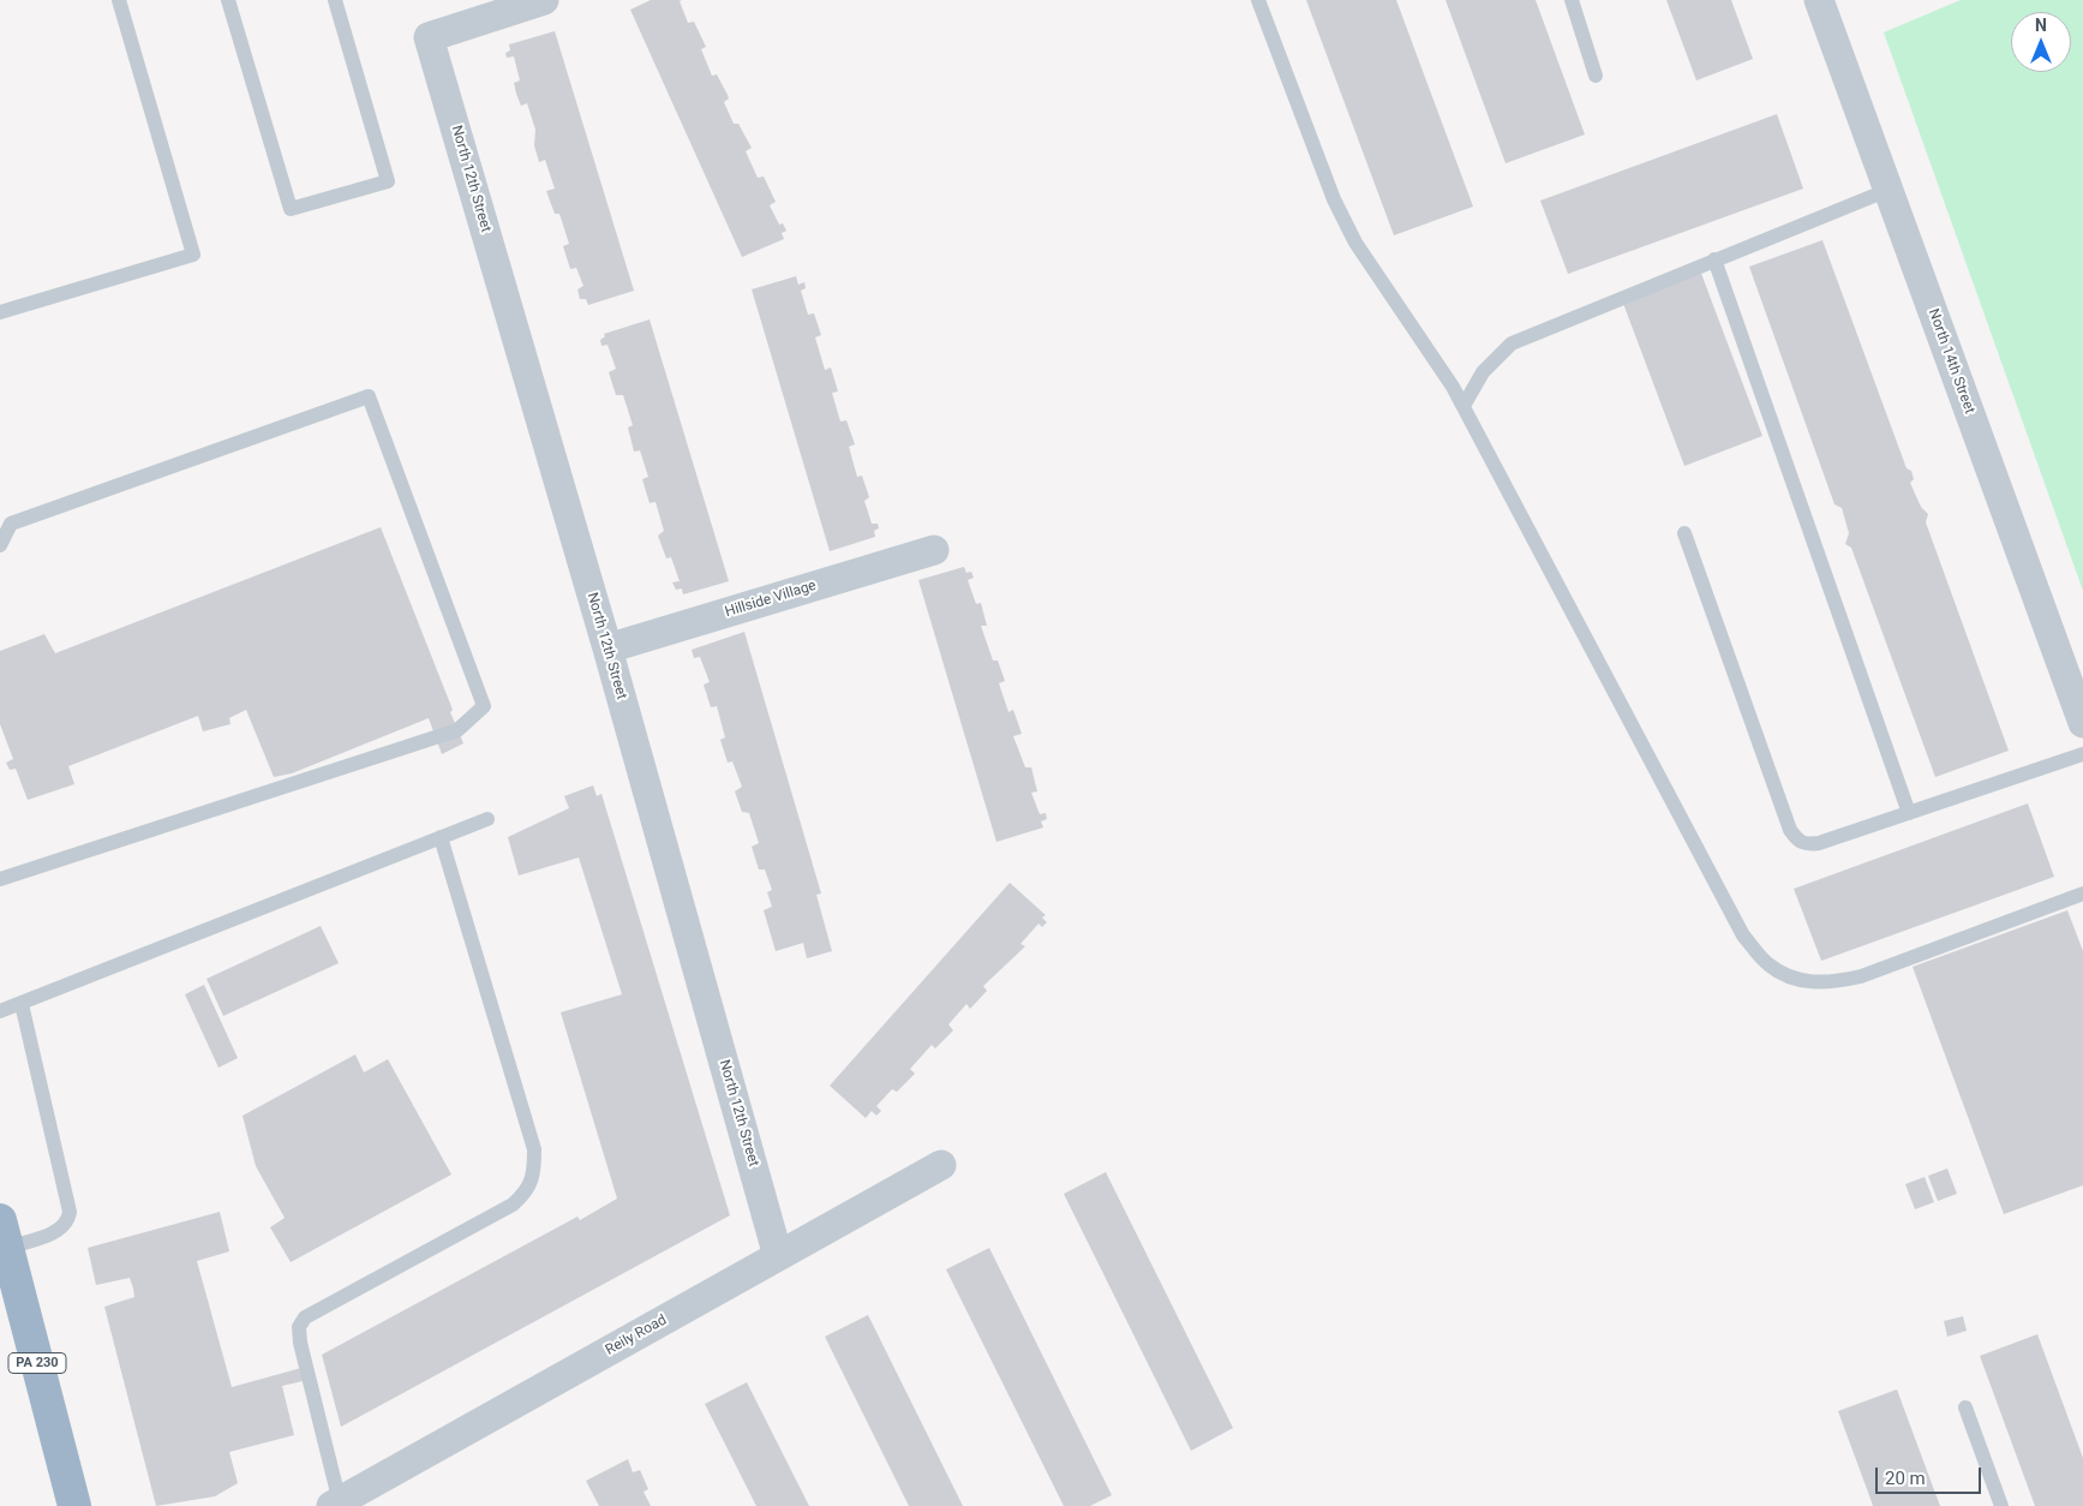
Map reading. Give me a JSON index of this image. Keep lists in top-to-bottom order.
{
  "streets": {
    "highway": ["PA 230"],
    "street": [
      "North 12th Street",
      "North 14th Street",
      "Hillside Village",
      "Reily Road"
    ]
  },
  "crossings": [
    ["North 12th Street", "Hillside Village"],
    ["North 12th Street", "Reily Road"]
  ],
  "scale_bar": "20 m",
  "north": "top"
}
